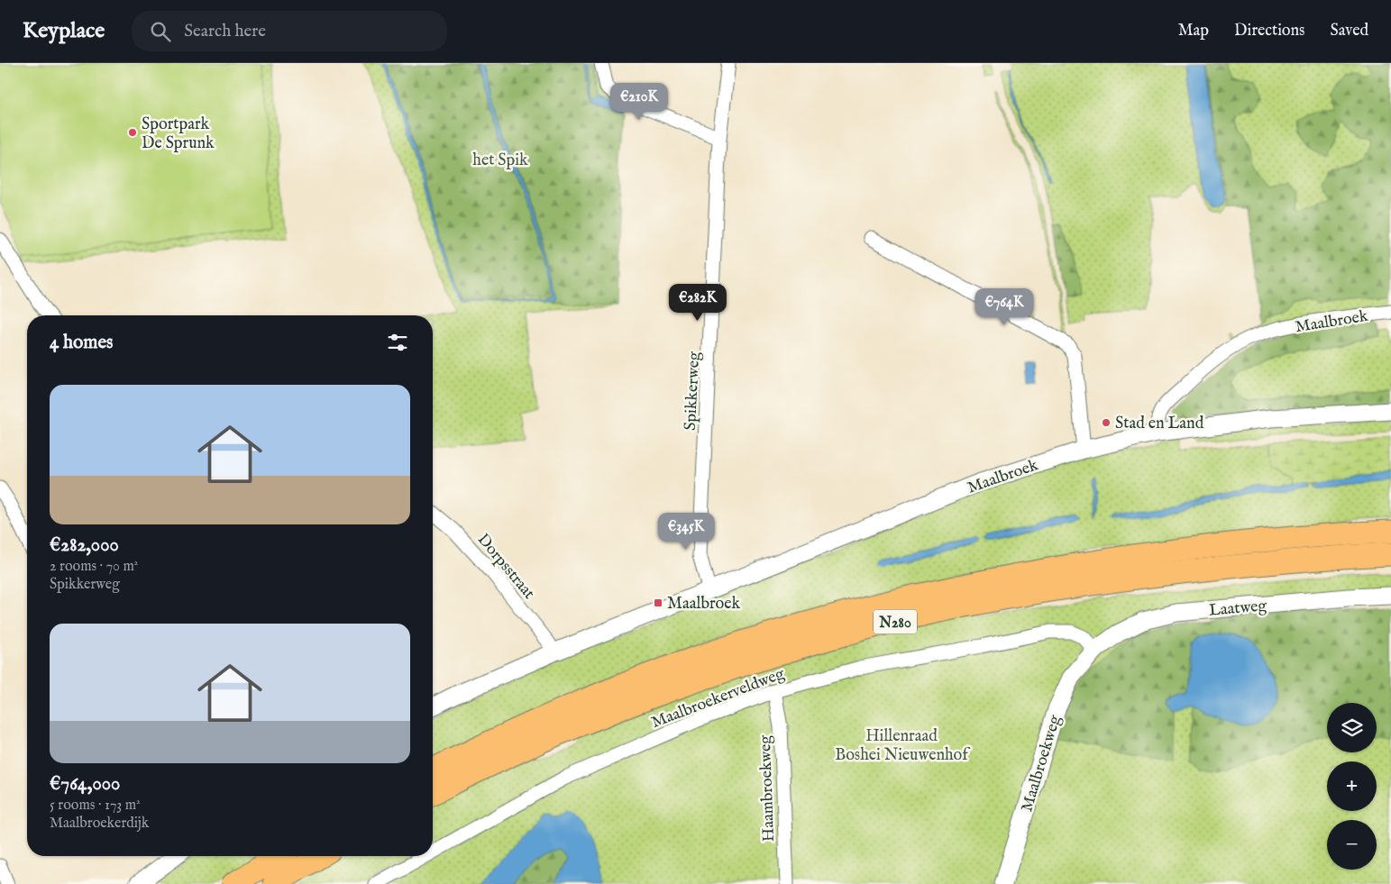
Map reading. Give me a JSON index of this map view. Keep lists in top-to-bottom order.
{
  "streets": {
    "highway": ["N280"],
    "street": [
      "Maalbroek",
      "Spikkerweg",
      "Dorpsstraat",
      "Laatweg",
      "Maalbroekerveldweg",
      "Maalbroekweg",
      "Haambroekweg"
    ]
  },
  "crossings": [
    ["Maalbroek", "Spikkerweg"],
    ["Maalbroek", "Dorpsstraat"],
    ["Laatweg", "Maalbroekerveldweg"],
    ["Laatweg", "Maalbroekweg"],
    ["Maalbroekerveldweg", "Maalbroekweg"],
    ["Maalbroekerveldweg", "Haambroekweg"]
  ],
  "parks": ["het Spik", "Hillenraad Boshei Nieuwenhof"],
  "places": {
    "other": ["Sportpark De Sprunk", "Stad en Land"],
    "transit": ["Maalbroek"]
  },
  "page": {
    "header": "Keyplace",
    "search": "Search here",
    "nav": ["Map", "Directions", "Saved"],
    "price": [
      "€210K",
      "€282K",
      "€764K",
      "€345K"
    ],
    "heading": "4 homes",
    "list": [
      {
        "name": "€282,000",
        "note": "2 rooms · 70 m² · Spikkerweg"
      },
      {
        "name": "€764,000",
        "note": "5 rooms · 173 m² · Maalbroekerdijk"
      }
    ],
    "map_buttons": ["+", "−"]
  }
}
